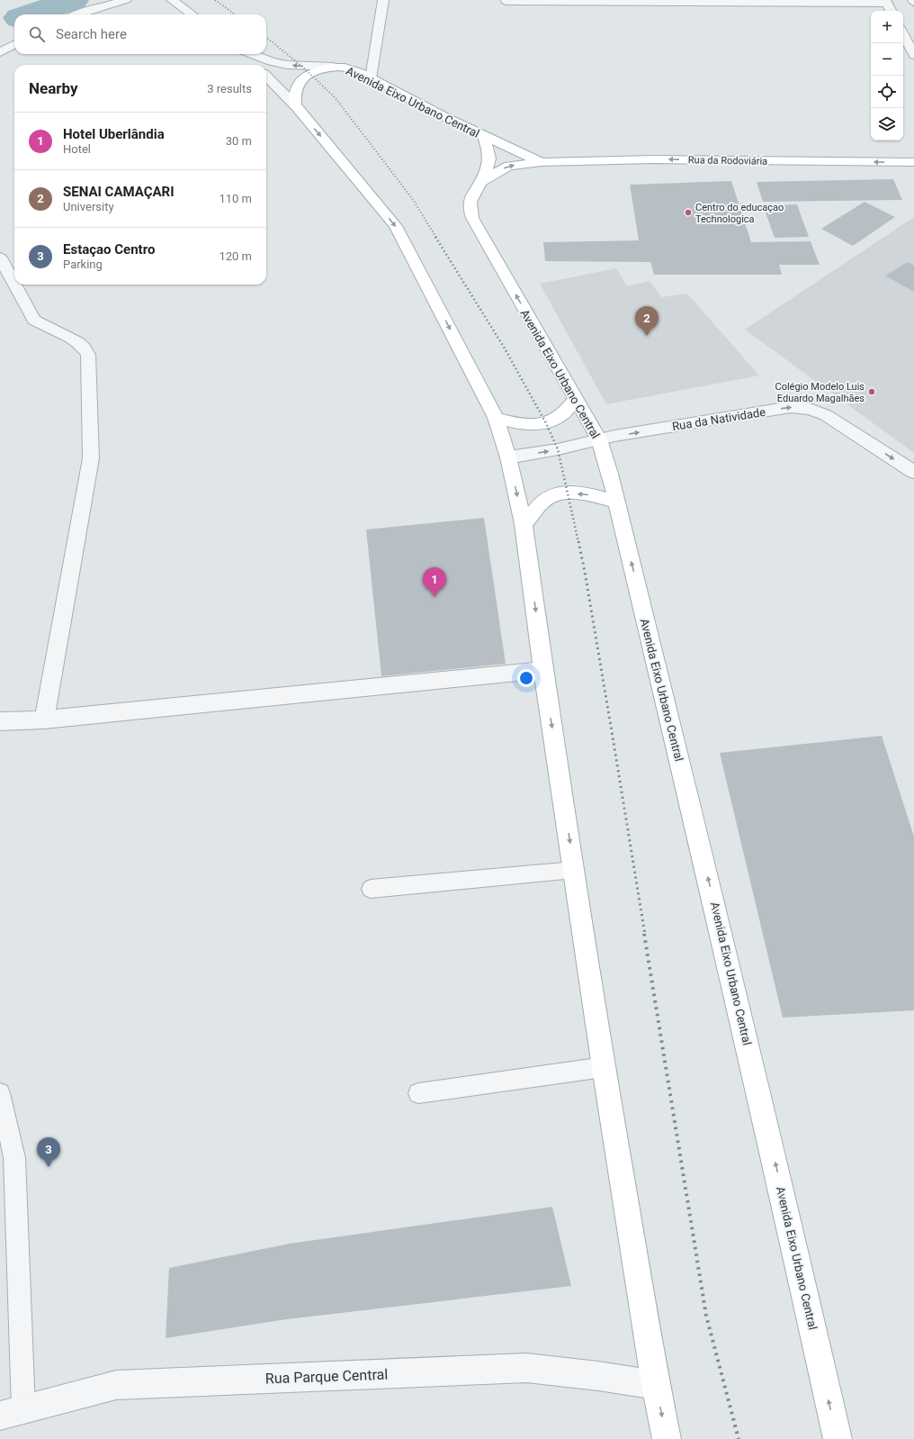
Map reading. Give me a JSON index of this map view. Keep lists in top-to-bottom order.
{
  "streets": {
    "main road": ["Avenida Eixo Urbano Central", "Rua da Rodoviária"],
    "street": ["Rua da Natividade", "Rua Parque Central"]
  },
  "crossings": [
    ["Avenida Eixo Urbano Central", "Rua da Rodoviária"],
    ["Avenida Eixo Urbano Central", "Rua da Natividade"]
  ],
  "one_way": ["Avenida Eixo Urbano Central", "Rua da Natividade"],
  "places": ["Centro do educaçao Technologica", "Colégio Modelo Luis Eduardo Magalhães"],
  "page": {
    "map_buttons": ["+", "−"],
    "search": "Search here",
    "heading": ["Nearby", "3 results"],
    "list": [
      {
        "mark": "1",
        "name": "Hotel Uberlândia",
        "note": "Hotel",
        "value": "30 m"
      },
      {
        "mark": "2",
        "name": "SENAI CAMAÇARI",
        "note": "University",
        "value": "110 m"
      },
      {
        "mark": "3",
        "name": "Estaçao Centro",
        "note": "Parking",
        "value": "120 m"
      }
    ],
    "pins": ["2", "1", "3"]
  }
}
